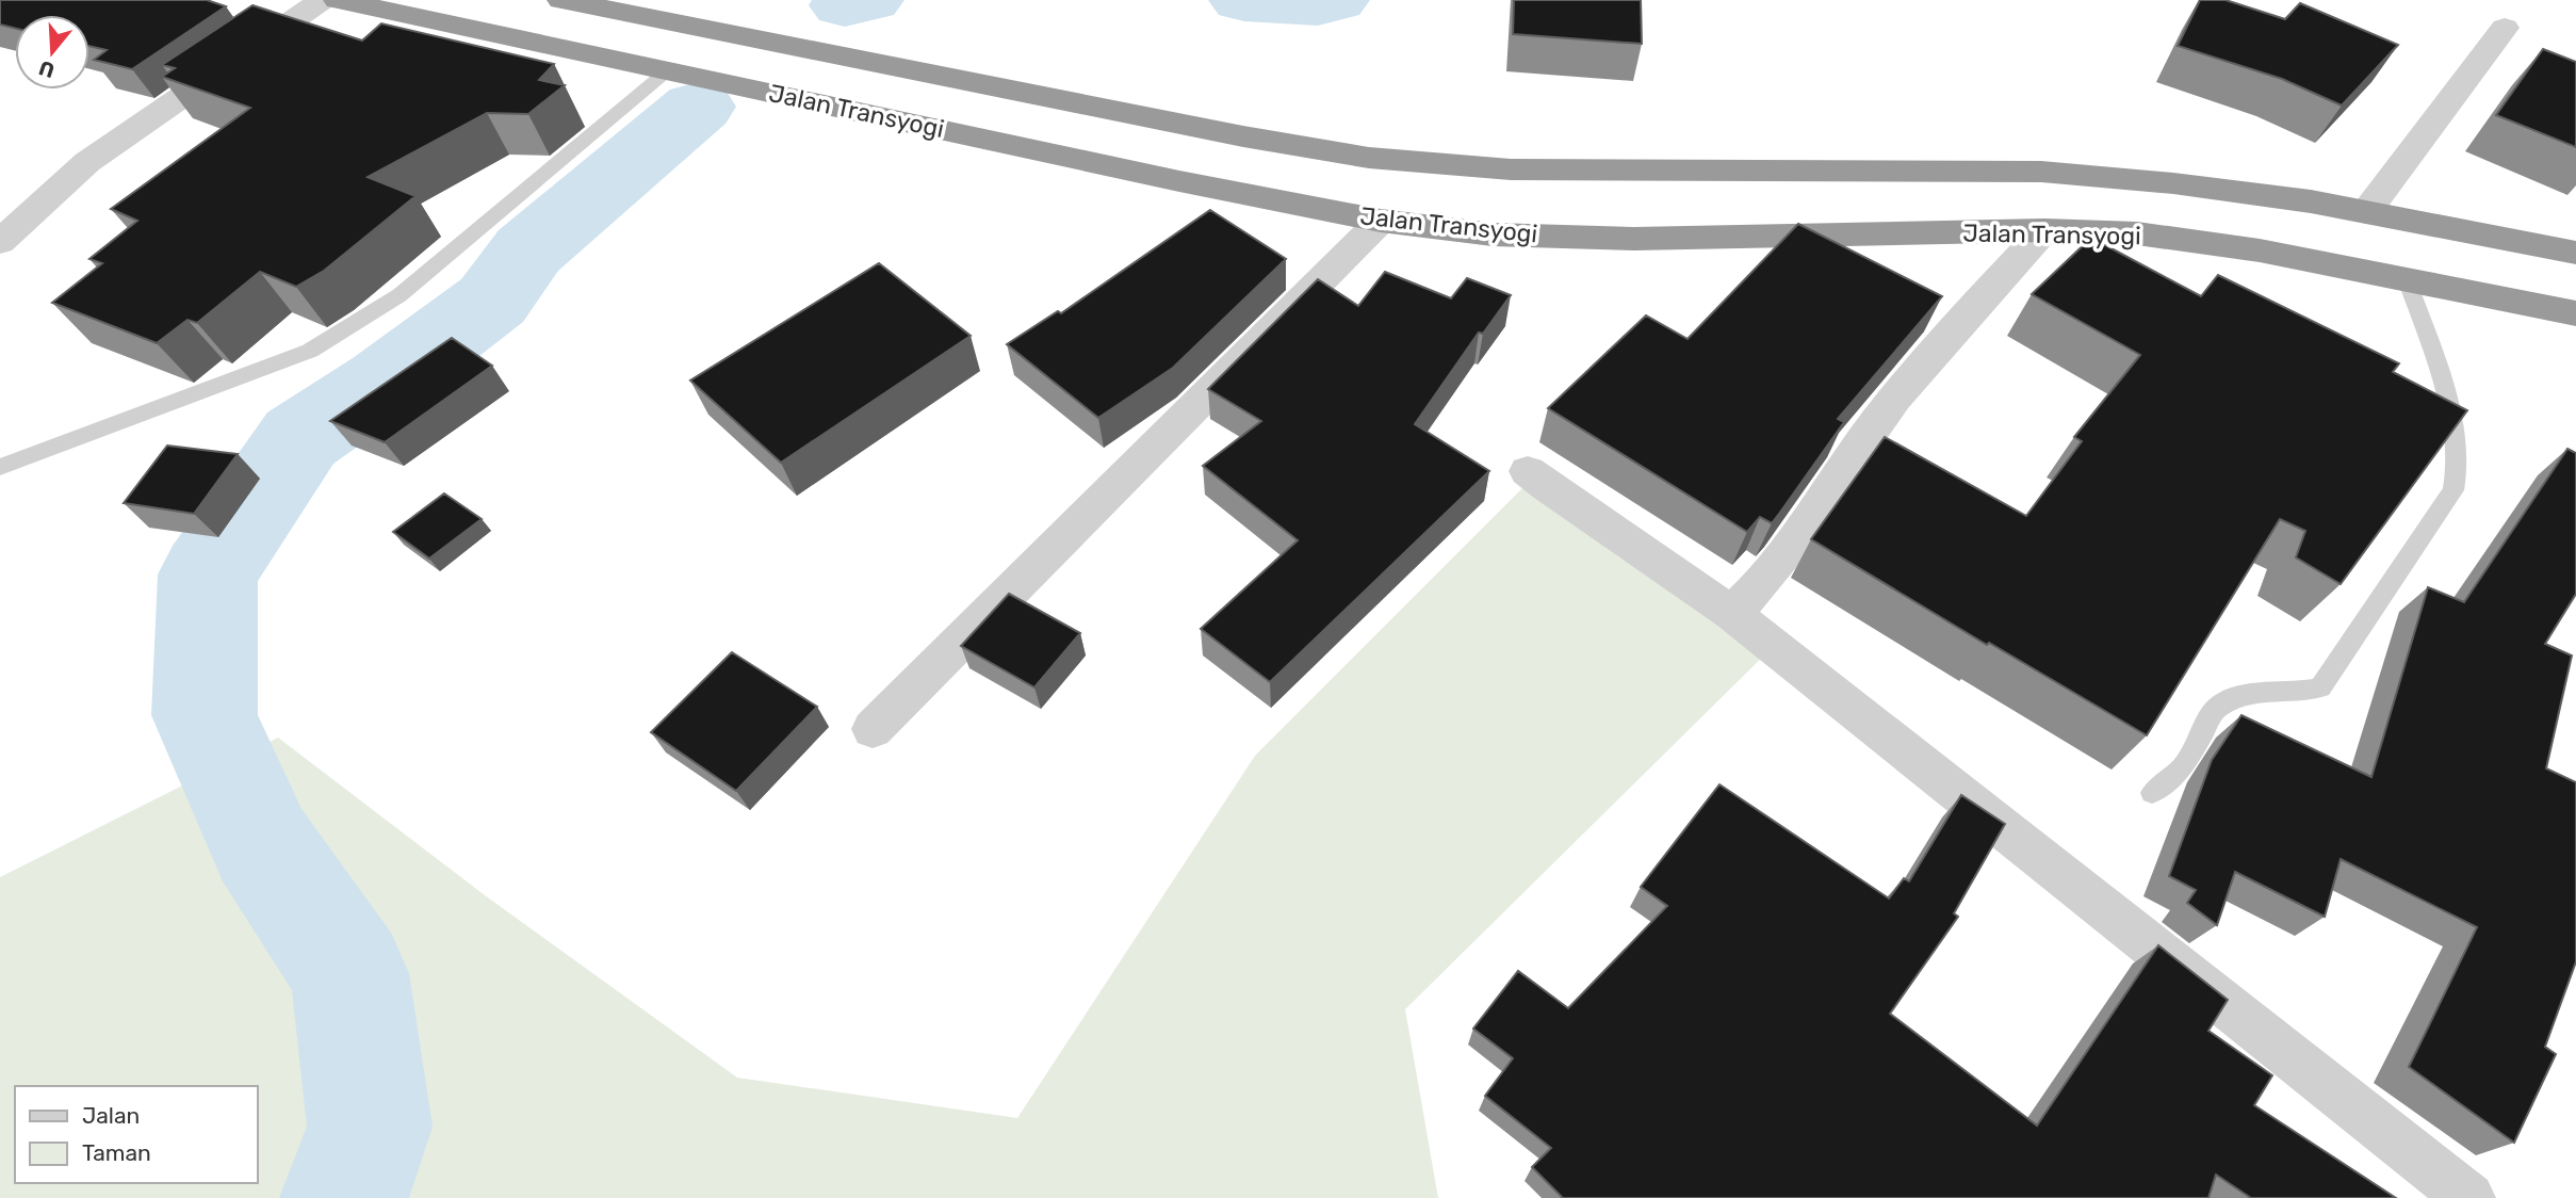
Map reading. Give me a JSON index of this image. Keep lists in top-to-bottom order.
{
  "streets": {
    "highway": ["Jalan Transyogi"]
  },
  "legend": ["Jalan", "Taman"],
  "north": "bottom"
}
